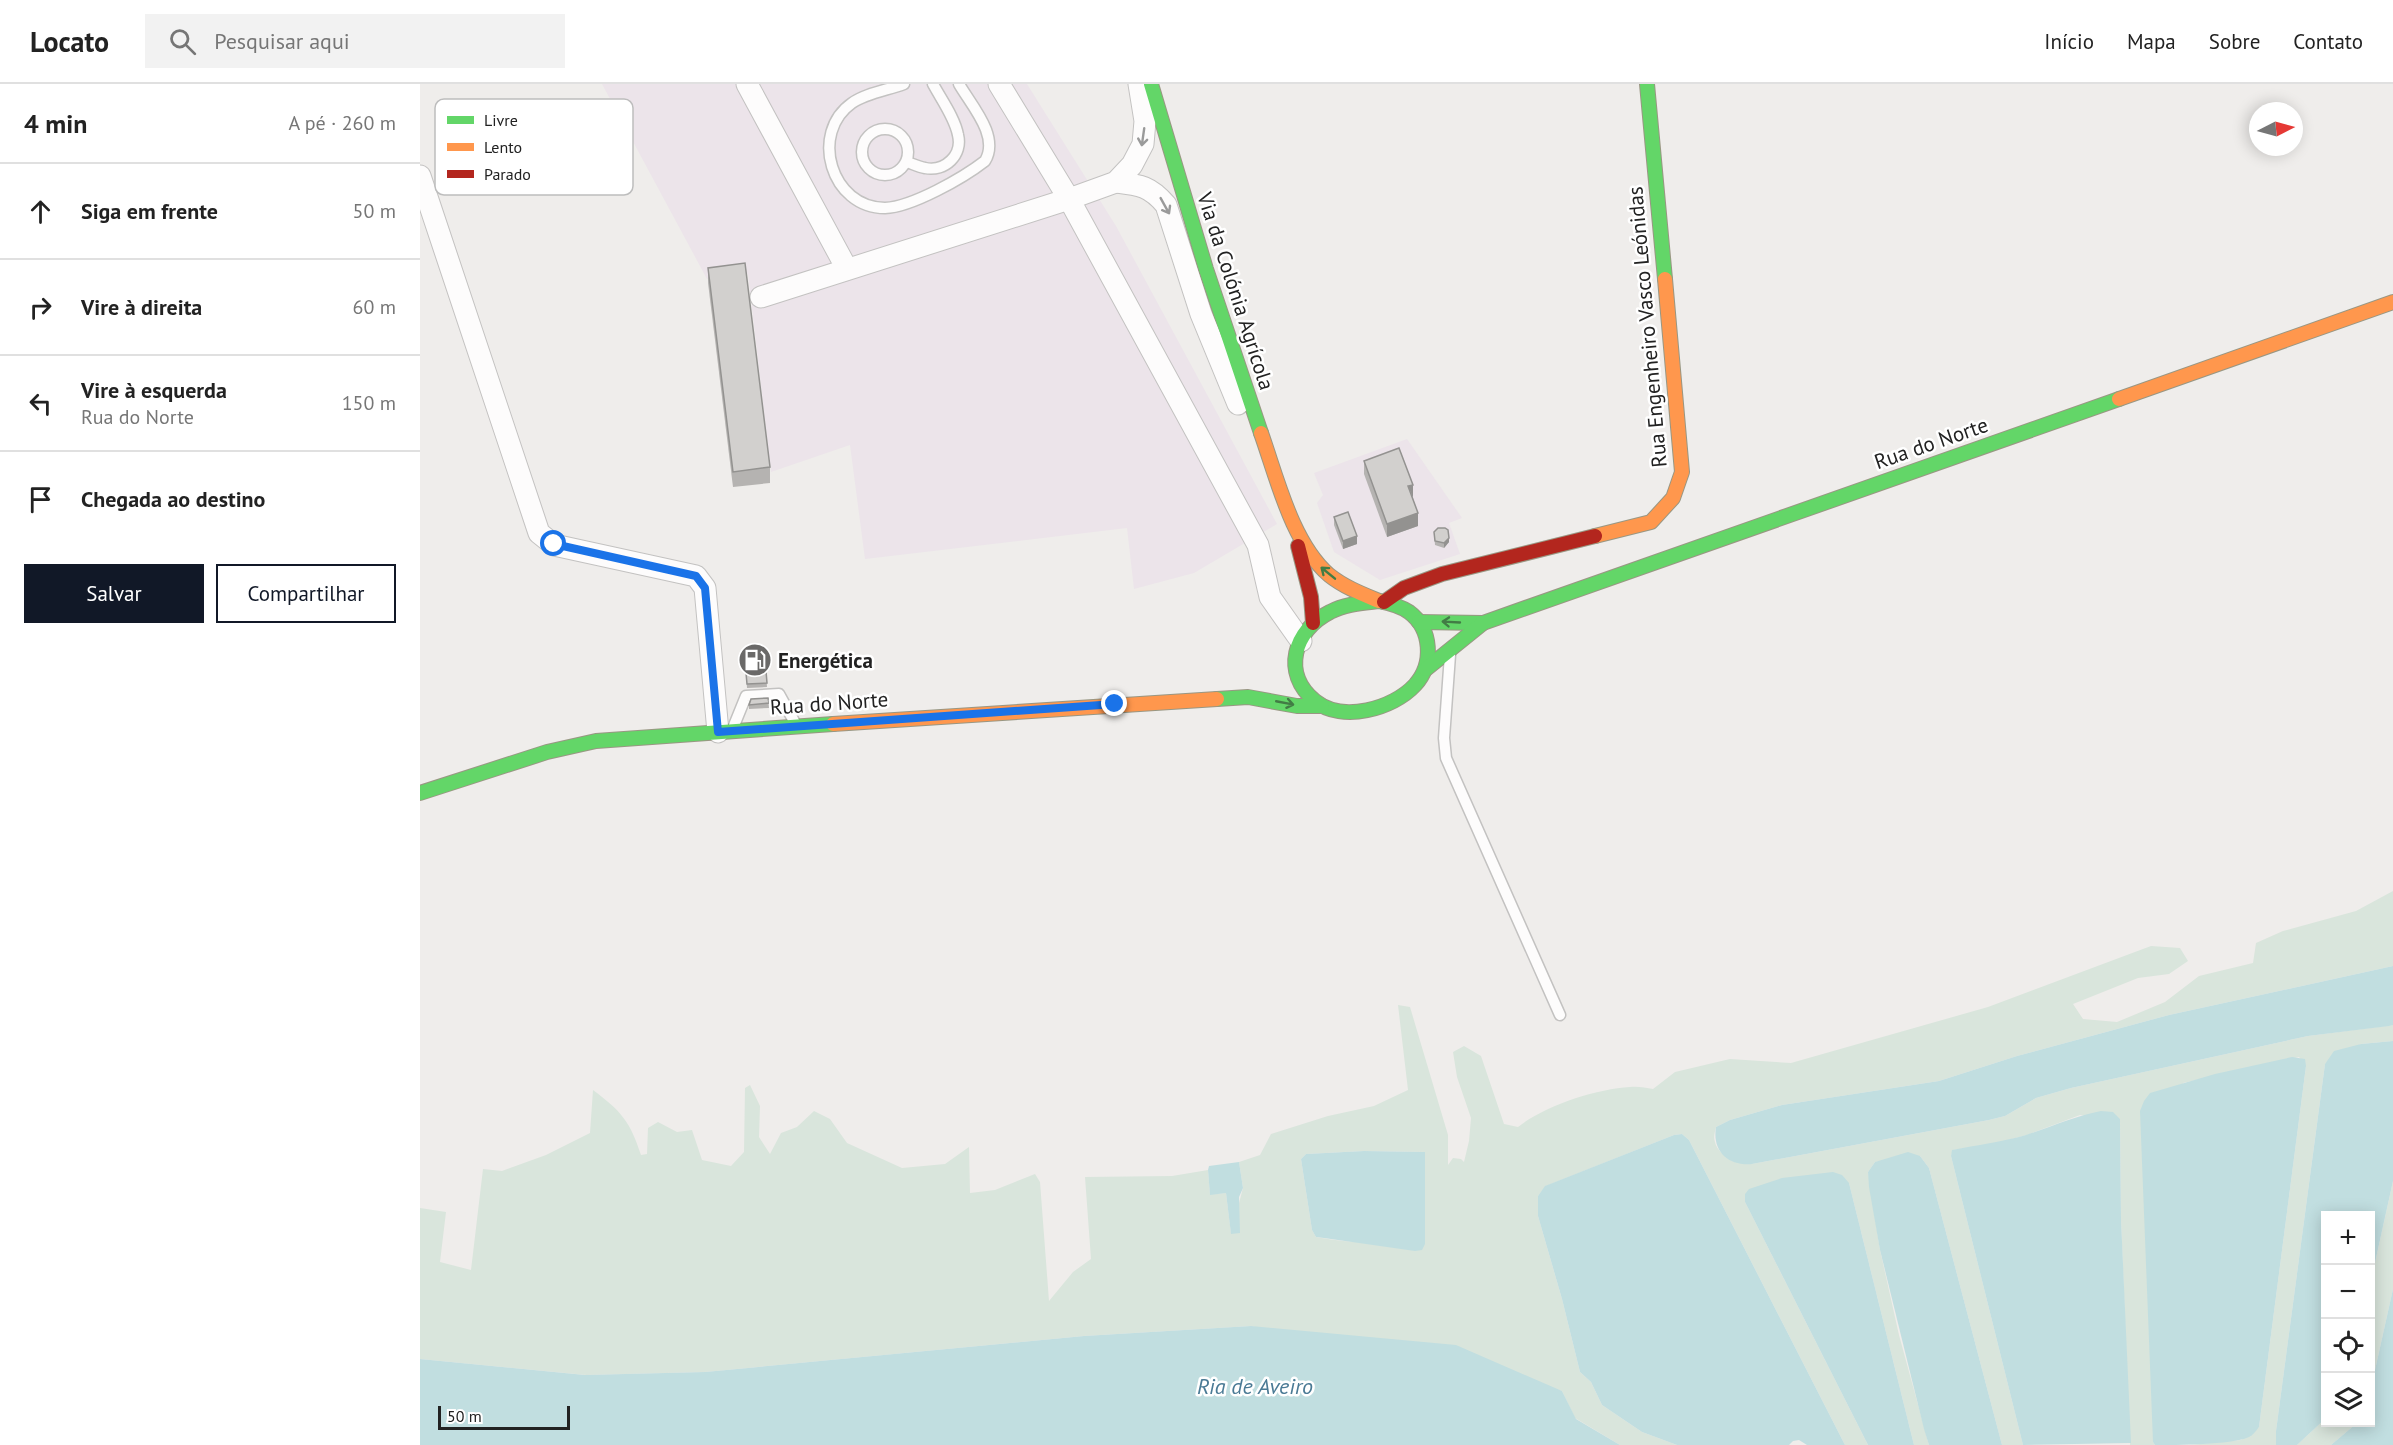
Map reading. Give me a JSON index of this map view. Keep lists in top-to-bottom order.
{
  "streets": {
    "main road": ["Via da Colónia Agrícola", "Rua Engenheiro Vasco Leónidas", "Rua do Norte"]
  },
  "crossings": [
    ["Via da Colónia Agrícola", "Rua Engenheiro Vasco Leónidas"],
    ["Via da Colónia Agrícola", "Rua do Norte"],
    ["Rua Engenheiro Vasco Leónidas", "Rua do Norte"]
  ],
  "water": ["Ria de Aveiro"],
  "places": {
    "fuel station": ["Energética"]
  },
  "legend": ["Livre", "Lento", "Parado"],
  "scale_bar": "50 m",
  "north": "right",
  "page": {
    "header": "Locato",
    "search": "Pesquisar aqui",
    "nav": [
      "Início",
      "Mapa",
      "Sobre",
      "Contato"
    ],
    "heading": ["4 min", "A pé · 260 m"],
    "list": [
      ["Siga em frente", "50 m"],
      ["Vire à direita", "60 m"],
      ["Vire à esquerda", "Rua do Norte", "150 m"],
      "Chegada ao destino"
    ],
    "buttons": ["Salvar", "Compartilhar"],
    "map_buttons": ["+", "−"],
    "scale": "50 m"
  }
}
